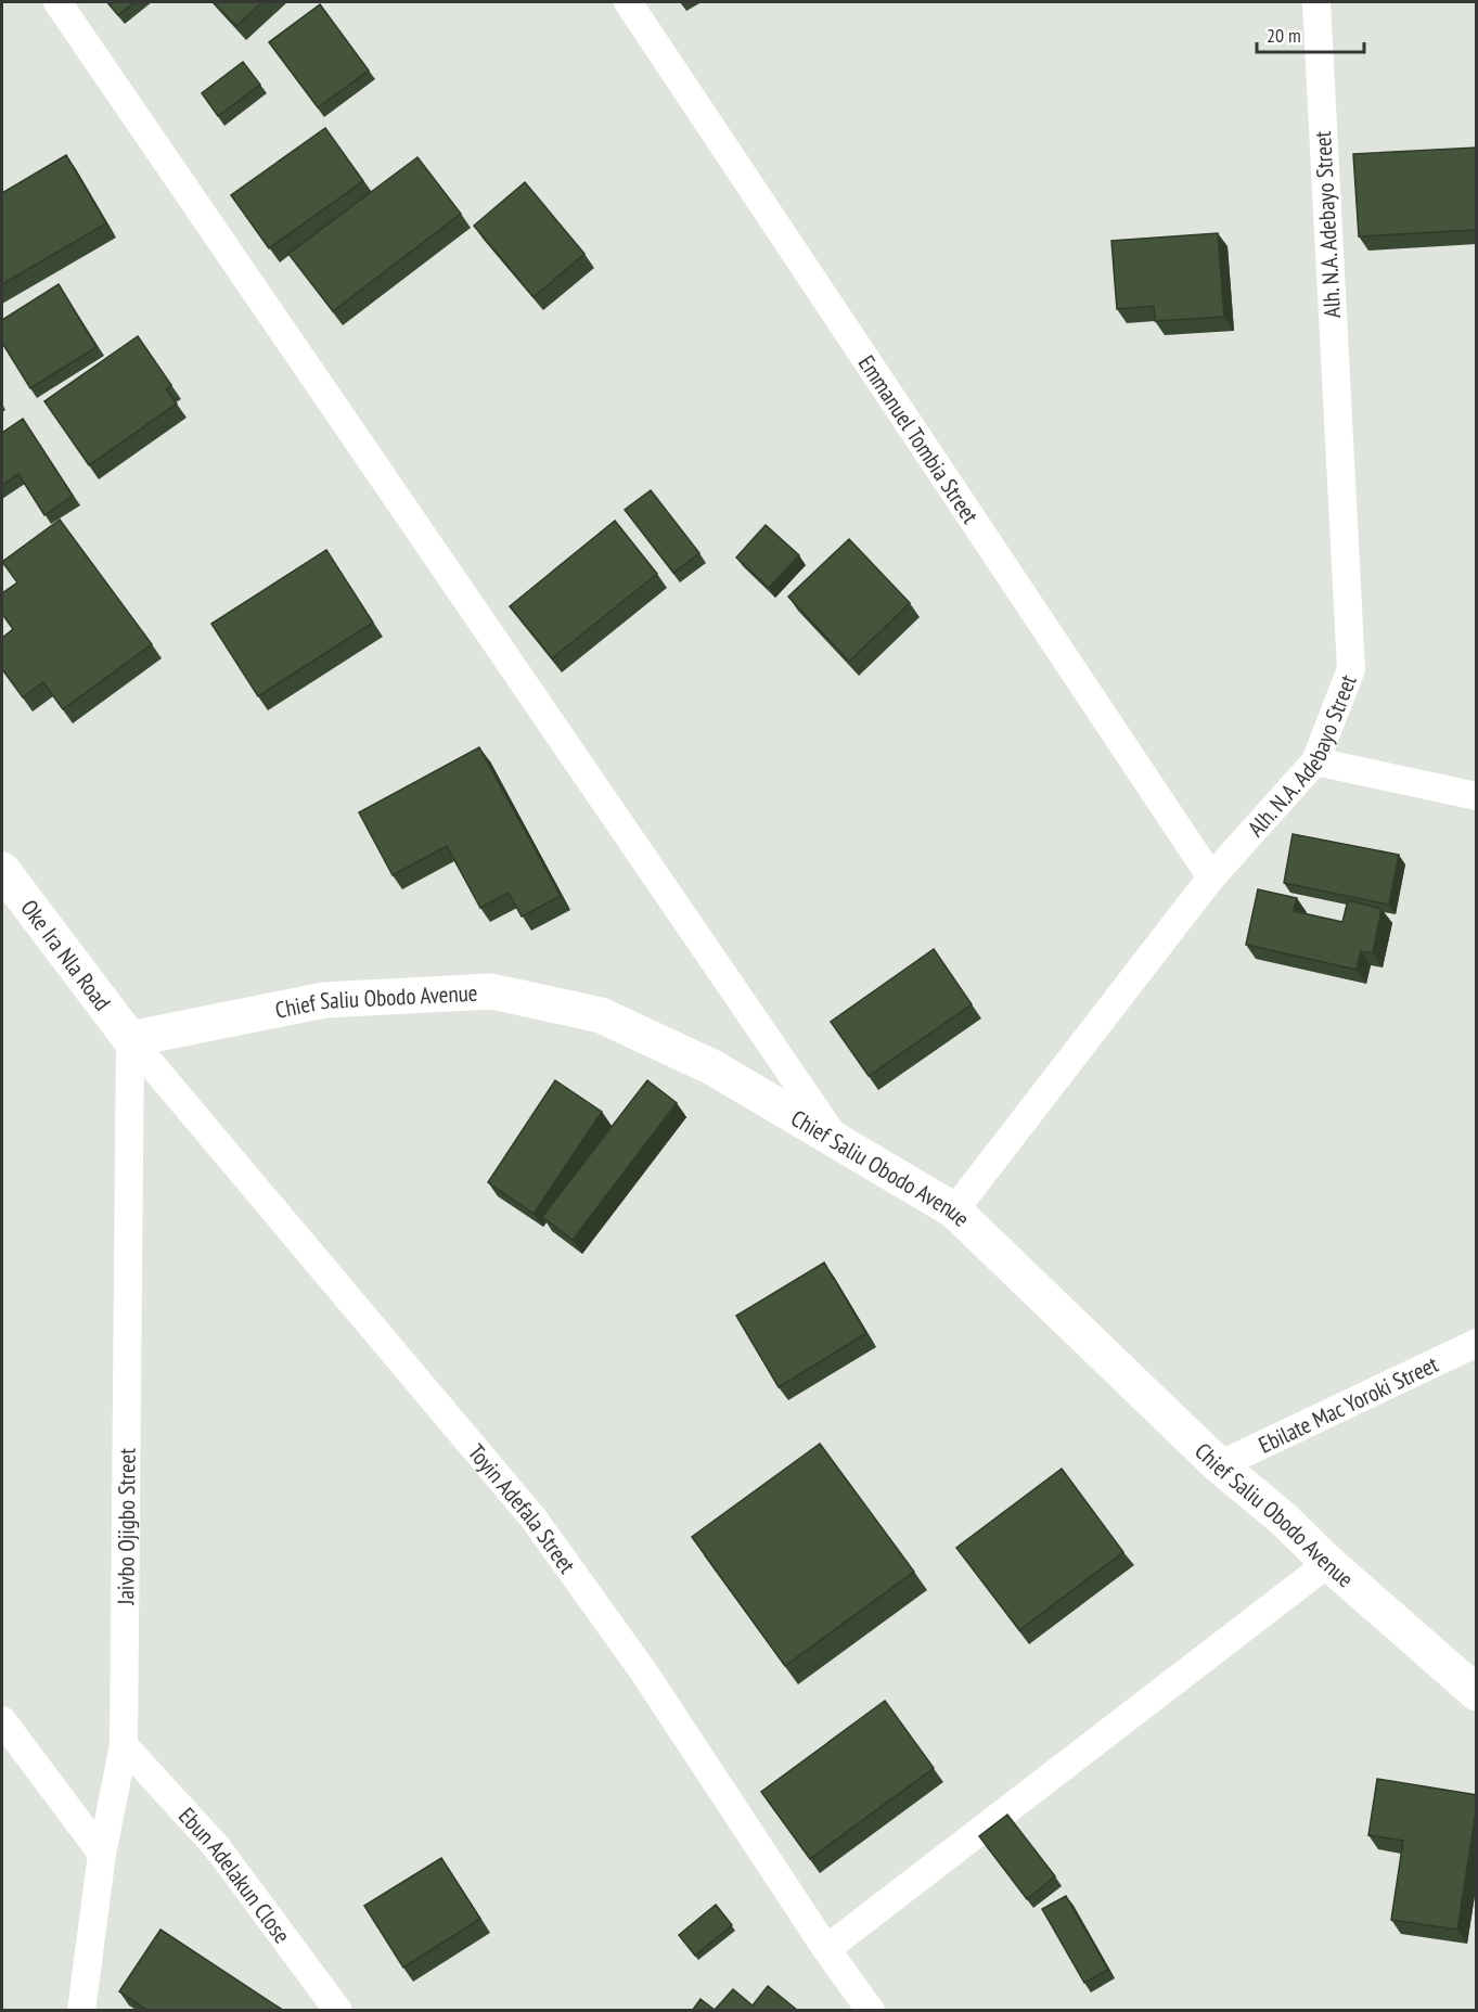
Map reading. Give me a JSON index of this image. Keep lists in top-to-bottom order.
{
  "streets": {
    "street": [
      "Alh. N.A. Adebayo Street",
      "Emmanuel Tombia Street",
      "Oke Ira Nla Road",
      "Chief Saliu Obodo Avenue",
      "Ebilate Mac Yoroki Street",
      "Toyin Adefala Street",
      "Jaivbo Ojigbo Street",
      "Ebun Adelakun Close"
    ]
  },
  "crossings": [
    ["Alh. N.A. Adebayo Street", "Emmanuel Tombia Street"],
    ["Alh. N.A. Adebayo Street", "Chief Saliu Obodo Avenue"],
    ["Oke Ira Nla Road", "Chief Saliu Obodo Avenue"],
    ["Oke Ira Nla Road", "Toyin Adefala Street"],
    ["Oke Ira Nla Road", "Jaivbo Ojigbo Street"],
    ["Chief Saliu Obodo Avenue", "Ebilate Mac Yoroki Street"],
    ["Chief Saliu Obodo Avenue", "Toyin Adefala Street"],
    ["Chief Saliu Obodo Avenue", "Jaivbo Ojigbo Street"],
    ["Toyin Adefala Street", "Jaivbo Ojigbo Street"],
    ["Jaivbo Ojigbo Street", "Ebun Adelakun Close"]
  ],
  "scale_bar": "20 m"
}
